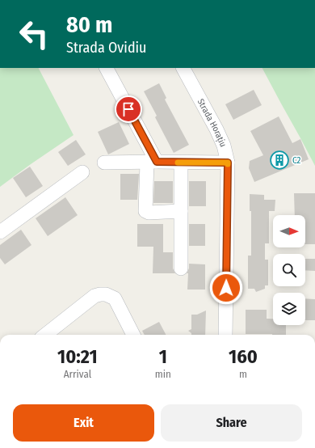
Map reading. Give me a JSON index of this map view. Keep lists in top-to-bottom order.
{
  "streets": {
    "street": ["Strada Horațiu"]
  },
  "places": {
    "building": ["C2"]
  },
  "north": "right",
  "page": {
    "turn": ["80 m", "Strada Ovidiu"],
    "eta": [
      "10:21",
      "Arrival",
      "1",
      "min",
      "160",
      "m"
    ],
    "buttons": ["Exit", "Share"]
  }
}
